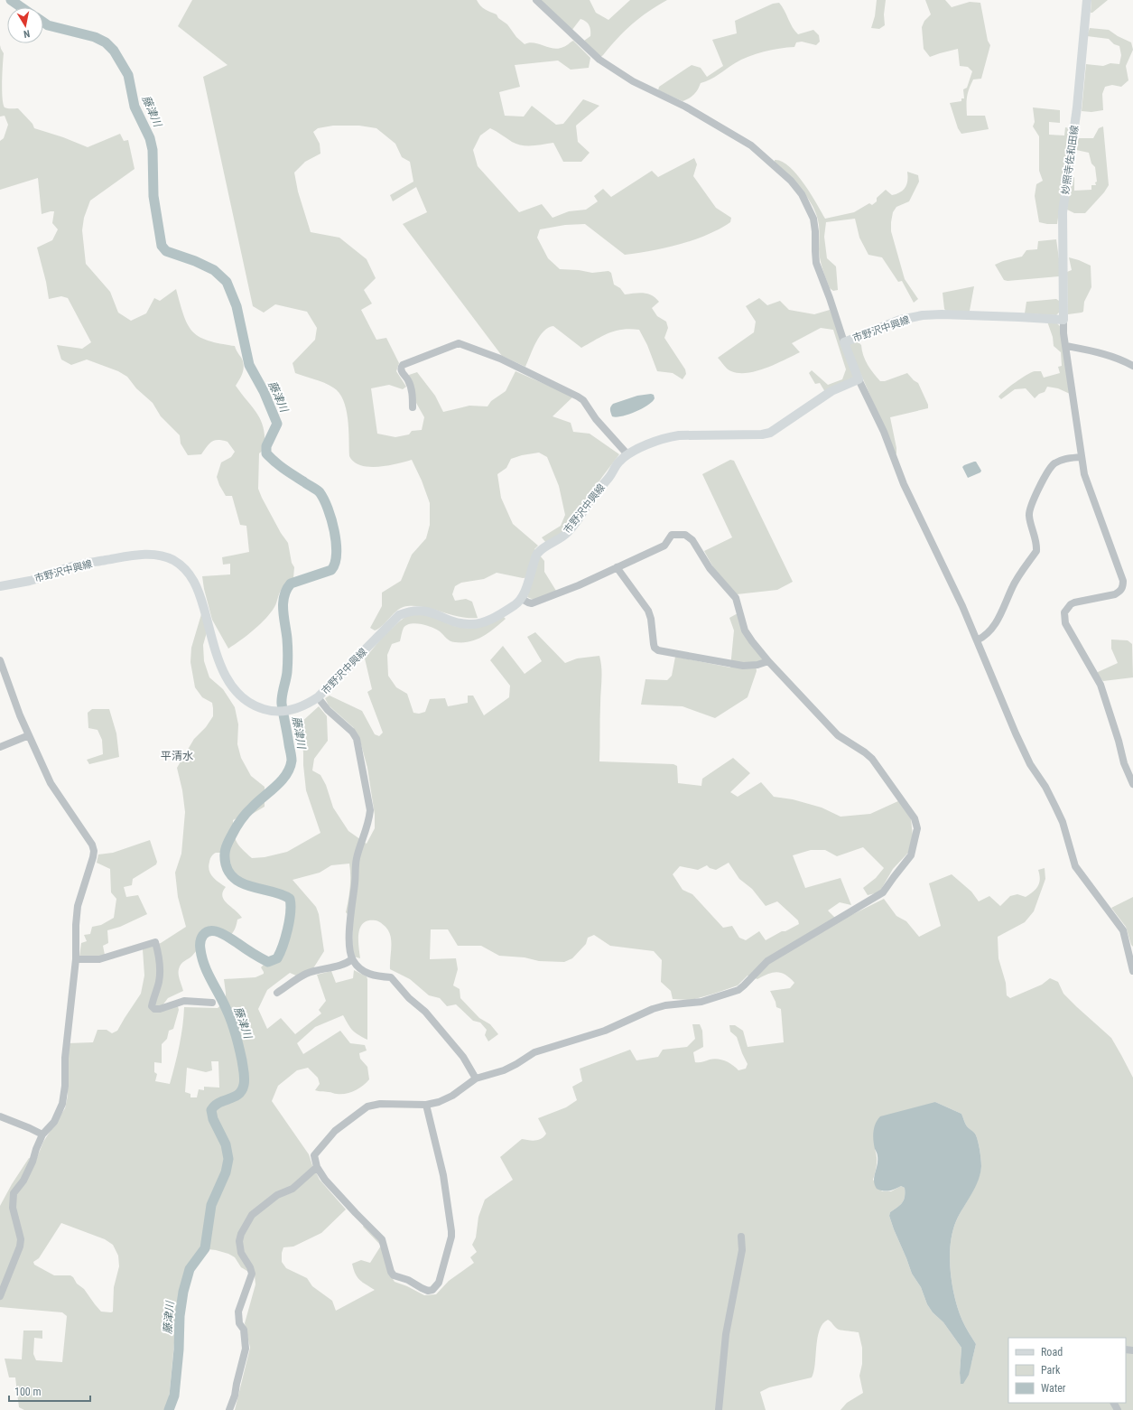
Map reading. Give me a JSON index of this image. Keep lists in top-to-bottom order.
{
  "streets": {
    "main road": ["妙照寺佐和田線", "市野沢中興線"]
  },
  "crossings": [
    ["妙照寺佐和田線", "市野沢中興線"]
  ],
  "districts": ["平清水"],
  "water": ["藤津川"],
  "legend": ["Road", "Park", "Water"],
  "scale_bar": "100 m",
  "north": "bottom"
}
